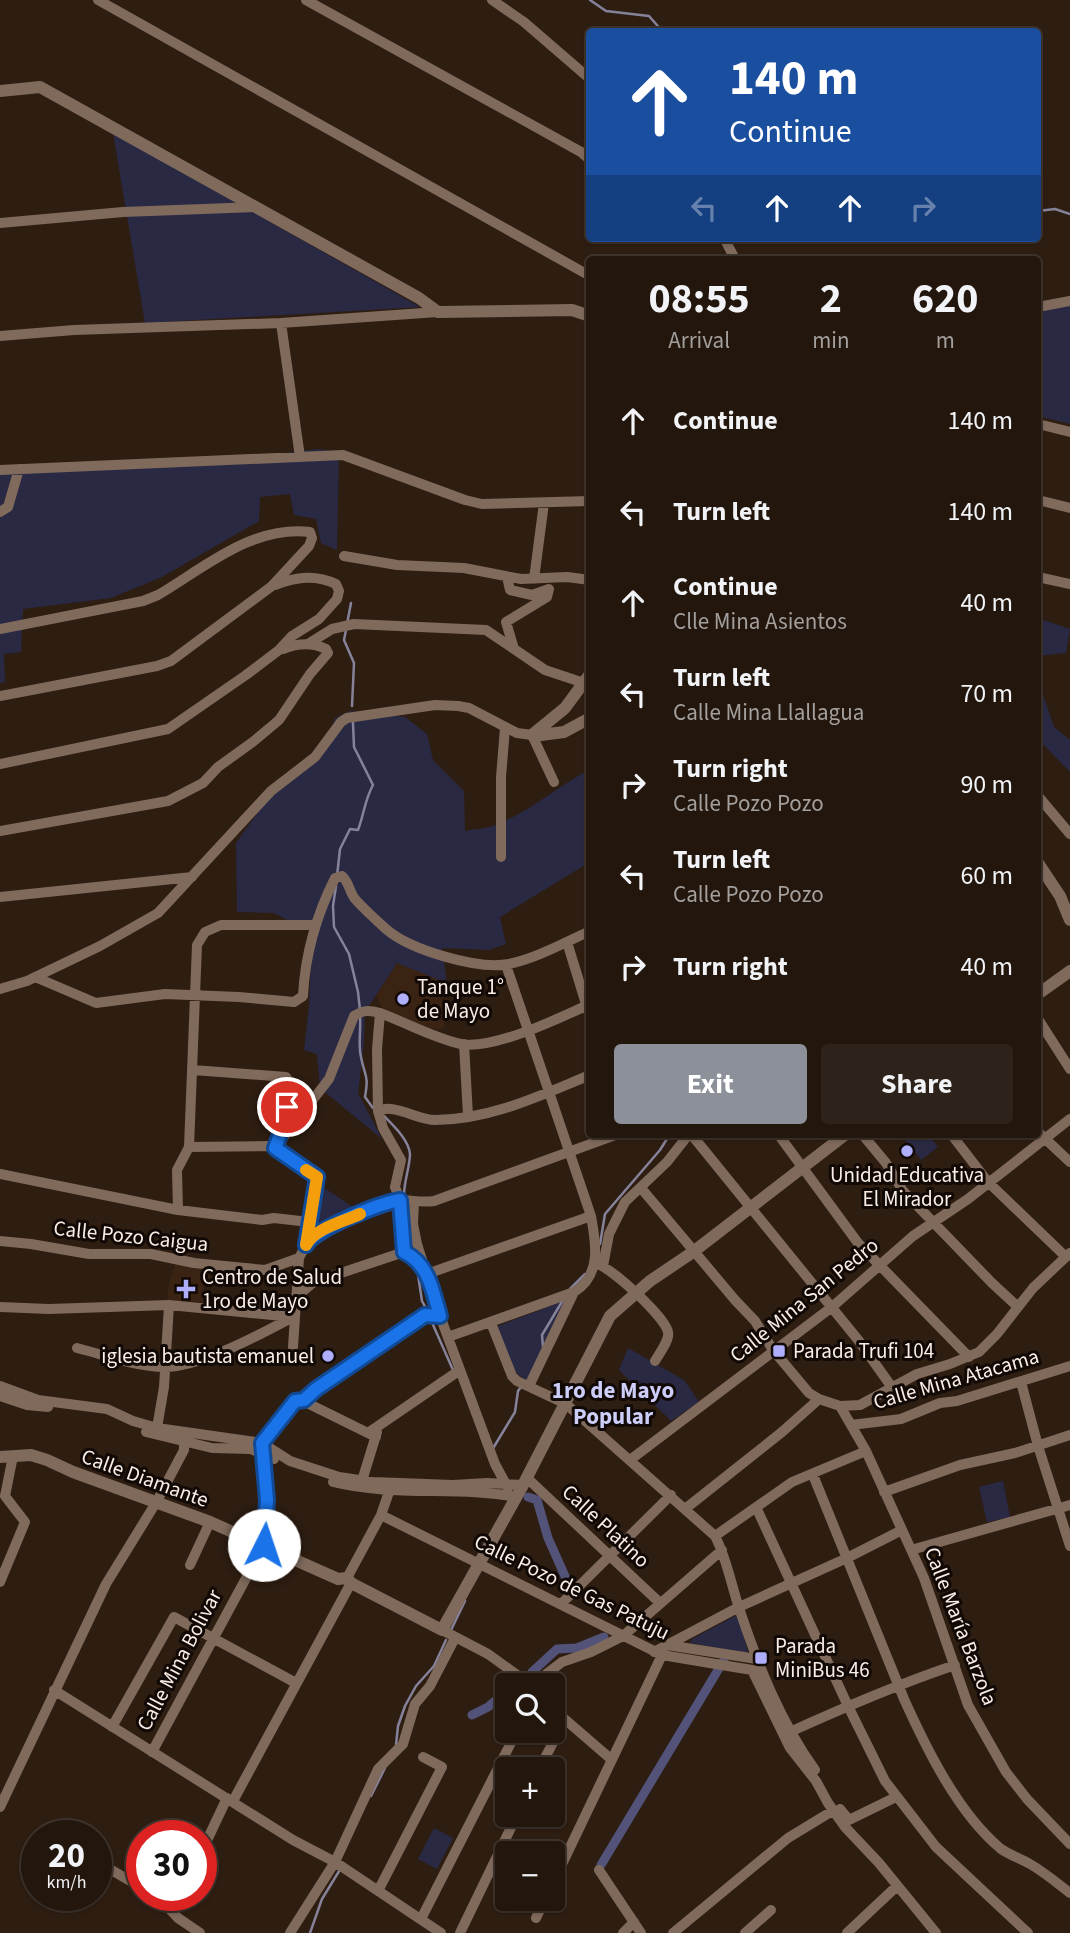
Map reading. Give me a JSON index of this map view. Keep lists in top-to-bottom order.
{
  "streets": {
    "street": [
      "Calle Pozo Caigua",
      "Calle Mina San Pedro",
      "Calle Mina Atacama",
      "Calle Diamante",
      "Calle Platino",
      "Calle Pozo de Gas Patuju",
      "Calle María Barzola",
      "Calle Mina Bolivar"
    ]
  },
  "crossings": [
    ["Calle Mina Atacama", "Calle María Barzola"],
    ["Calle Diamante", "Calle Mina Bolivar"]
  ],
  "districts": ["1ro de Mayo Popular"],
  "places": {
    "other": ["Tanque 1° de Mayo", "Unidad Educativa El Mirador", "iglesia bautista emanuel"],
    "health": ["Centro de Salud 1ro de Mayo"],
    "transit": ["Parada Trufi 104", "Parada MiniBus 46"]
  },
  "page": {
    "turn": ["140 m", "Continue"],
    "eta": [
      "08:55",
      "Arrival",
      "2",
      "min",
      "620",
      "m"
    ],
    "list": [
      {
        "name": "Continue",
        "value": "140 m"
      },
      {
        "name": "Turn left",
        "value": "140 m"
      },
      {
        "name": "Continue",
        "note": "Clle Mina Asientos",
        "value": "40 m"
      },
      {
        "name": "Turn left",
        "note": "Calle Mina Llallagua",
        "value": "70 m"
      },
      {
        "name": "Turn right",
        "note": "Calle Pozo Pozo",
        "value": "90 m"
      },
      {
        "name": "Turn left",
        "note": "Calle Pozo Pozo",
        "value": "60 m"
      },
      {
        "name": "Turn right",
        "value": "40 m"
      }
    ],
    "buttons": ["Exit", "Share"],
    "map_buttons": ["+", "−"],
    "speed": "20 km/h",
    "limit": "30"
  }
}
